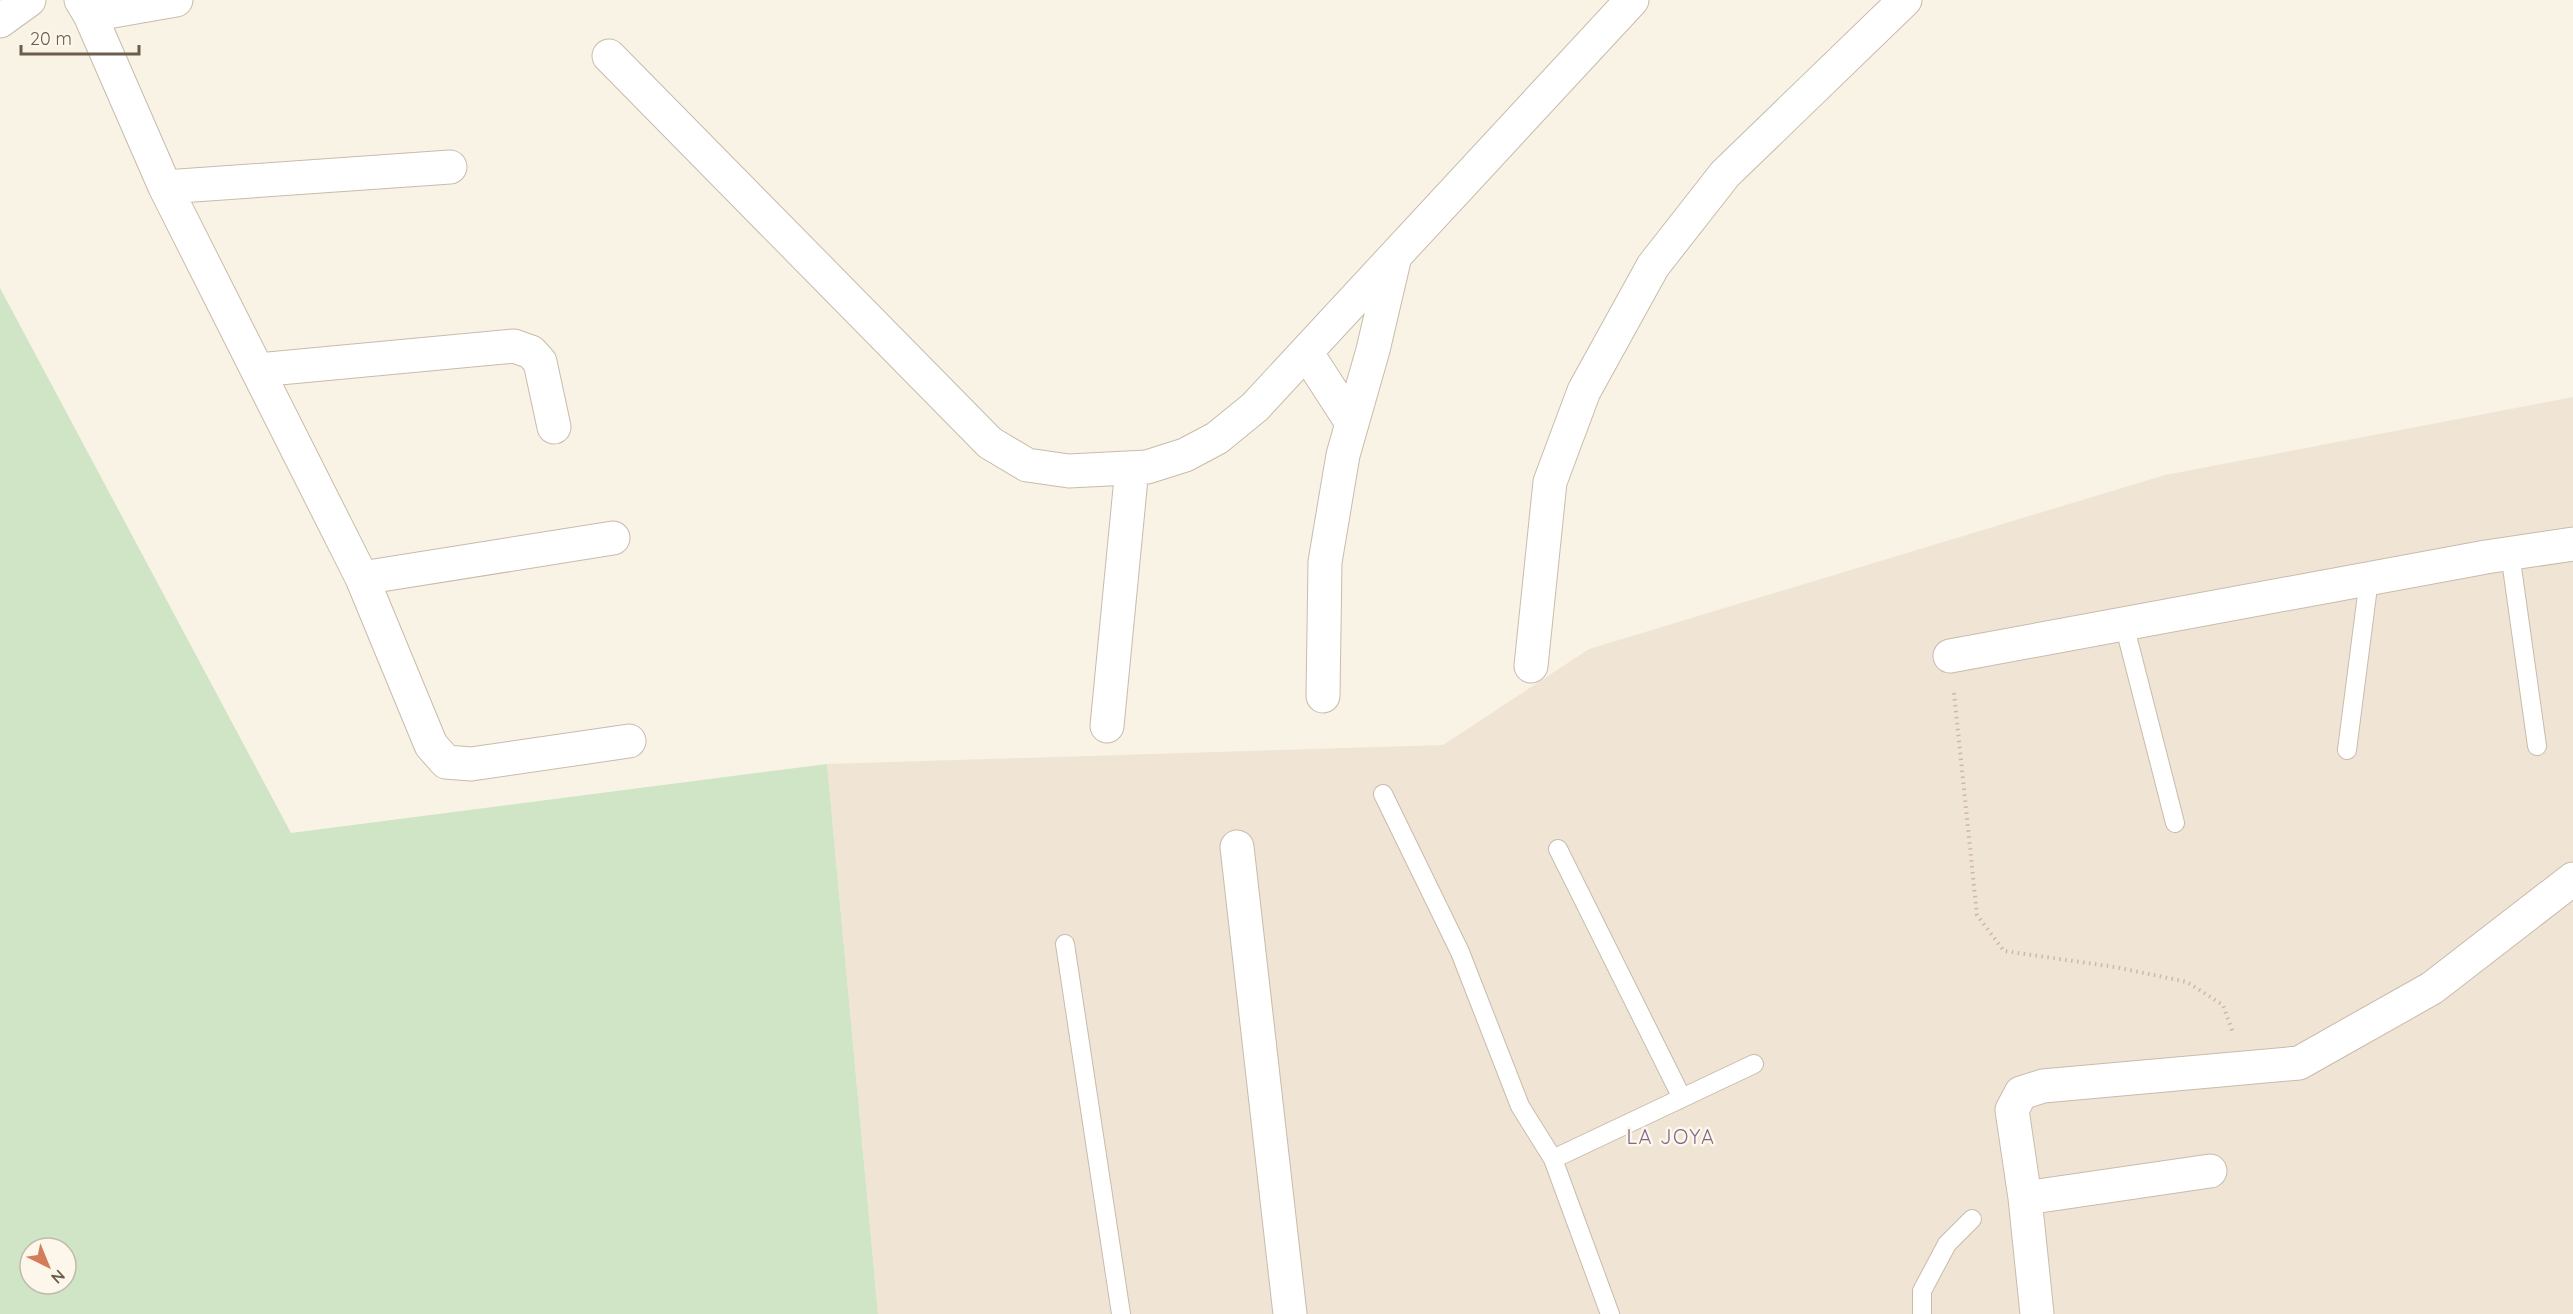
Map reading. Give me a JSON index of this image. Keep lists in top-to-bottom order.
{
  "districts": ["LA JOYA"],
  "scale_bar": "20 m",
  "north": "bottom right"
}
